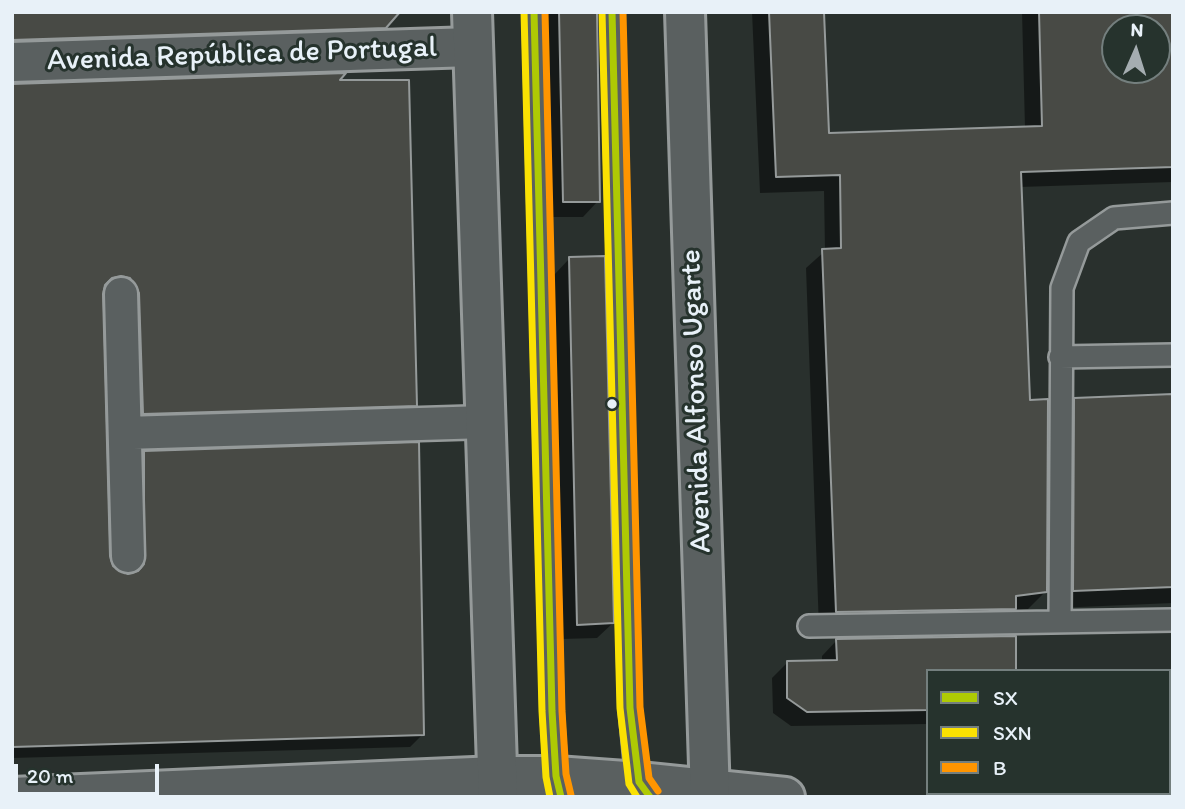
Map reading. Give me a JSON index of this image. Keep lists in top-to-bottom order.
{
  "streets": {
    "main road": ["Avenida República de Portugal", "Avenida Alfonso Ugarte"]
  },
  "lines": ["transit line SX", "transit line SXN", "transit line B"],
  "legend": ["SX", "SXN", "B"],
  "scale_bar": "20 m",
  "north": "top"
}
